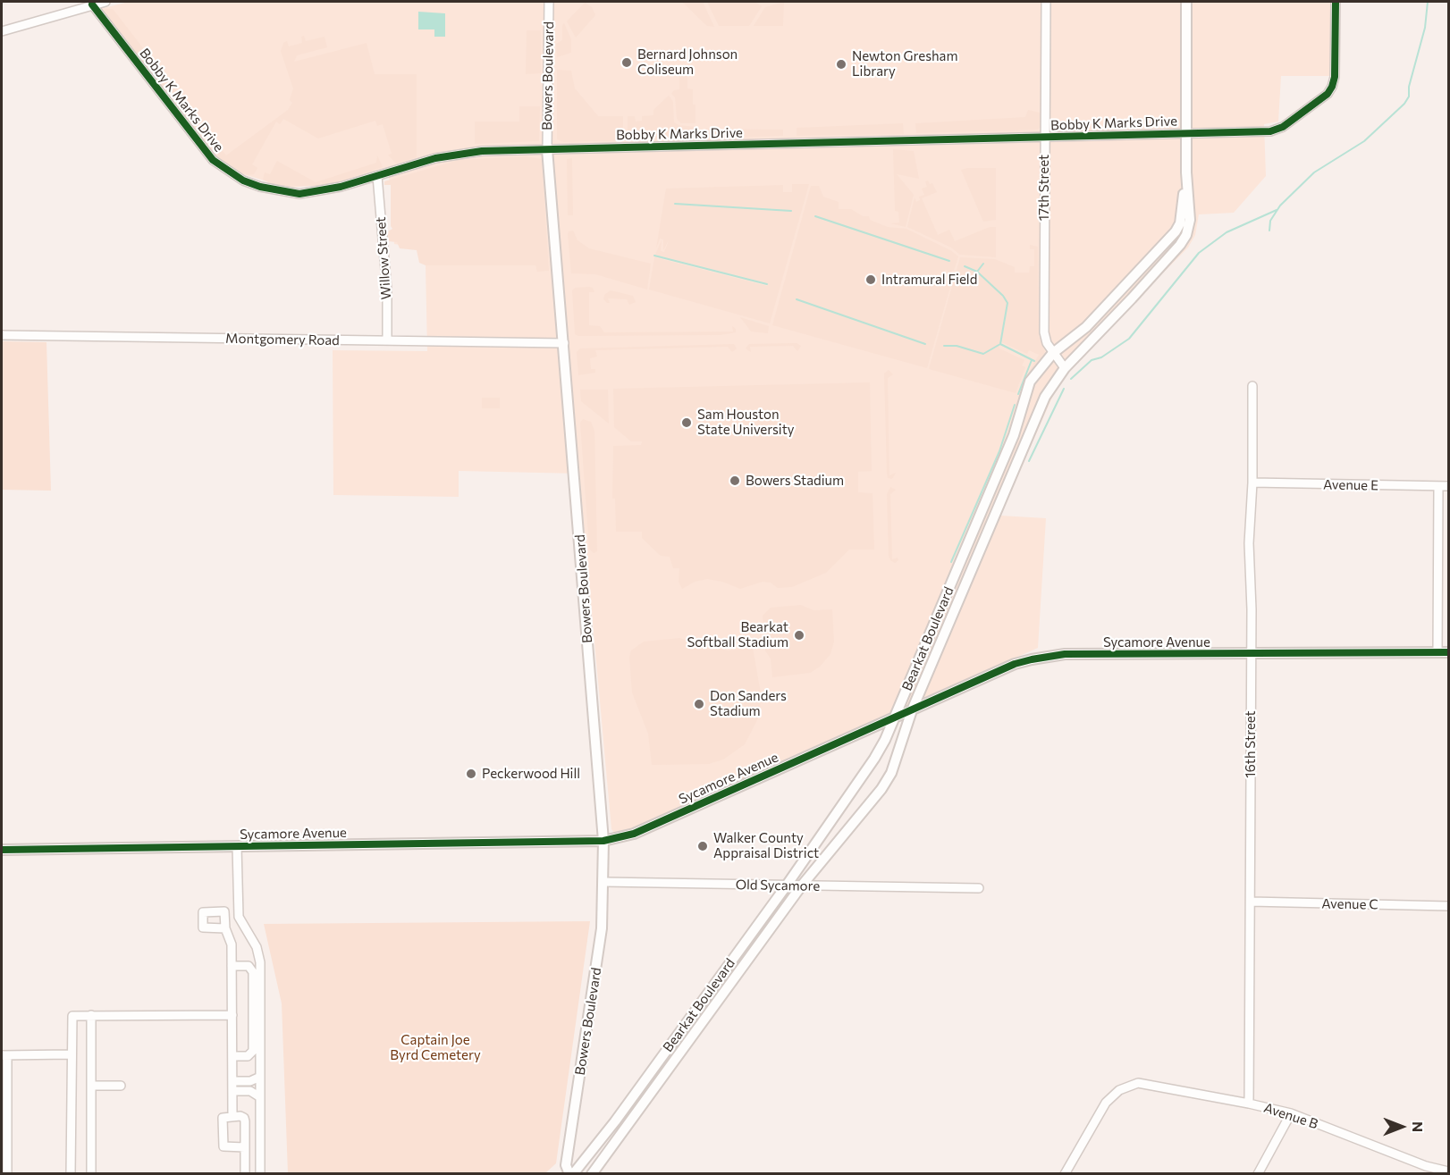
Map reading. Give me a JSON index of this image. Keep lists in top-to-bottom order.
{
  "streets": {
    "street": [
      "Bowers Boulevard",
      "Bobby K Marks Drive",
      "17th Street",
      "Willow Street",
      "Montgomery Road",
      "Avenue E",
      "Bearkat Boulevard",
      "Sycamore Avenue",
      "16th Street",
      "Old Sycamore",
      "Avenue C",
      "Avenue B"
    ]
  },
  "crossings": [
    ["Bowers Boulevard", "Bobby K Marks Drive"],
    ["Bowers Boulevard", "Montgomery Road"],
    ["Bowers Boulevard", "Bearkat Boulevard"],
    ["Bowers Boulevard", "Sycamore Avenue"],
    ["Bowers Boulevard", "Old Sycamore"],
    ["Bobby K Marks Drive", "17th Street"],
    ["Bobby K Marks Drive", "Willow Street"],
    ["Bobby K Marks Drive", "Bearkat Boulevard"],
    ["17th Street", "Bearkat Boulevard"],
    ["Willow Street", "Montgomery Road"],
    ["Avenue E", "16th Street"],
    ["Bearkat Boulevard", "Sycamore Avenue"],
    ["Bearkat Boulevard", "Old Sycamore"],
    ["Sycamore Avenue", "16th Street"],
    ["16th Street", "Avenue C"],
    ["16th Street", "Avenue B"]
  ],
  "parks": ["Captain Joe Byrd Cemetery"],
  "places": [
    "Bernard Johnson Coliseum",
    "Newton Gresham Library",
    "Intramural Field",
    "Sam Houston State University",
    "Bowers Stadium",
    "Bearkat Softball Stadium",
    "Don Sanders Stadium",
    "Peckerwood Hill",
    "Walker County Appraisal District"
  ],
  "north": "right"
}
